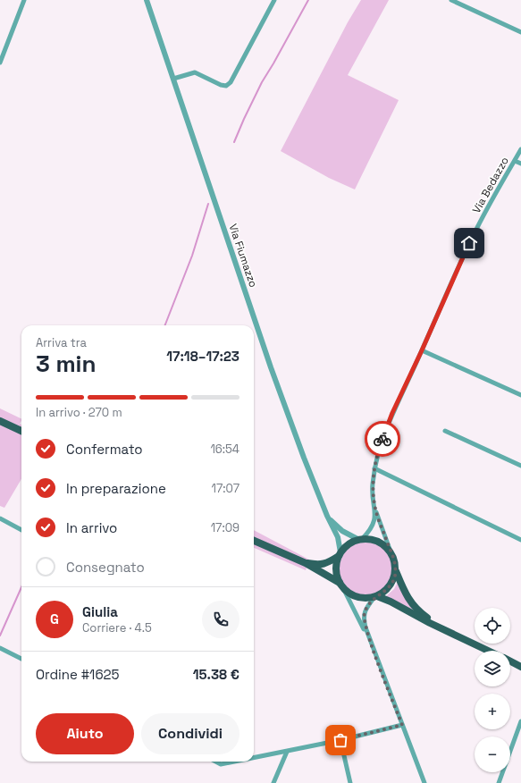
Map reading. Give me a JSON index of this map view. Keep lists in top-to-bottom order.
{
  "streets": {
    "street": ["Via Bedazzo", "Via Fiumazzo"]
  },
  "crossings": [
    ["Via Bedazzo", "Via Fiumazzo"]
  ],
  "page": {
    "heading": ["3 min", "Arriva tra", "17:18–17:23"],
    "panel": [
      "Giulia",
      "Corriere · 4.5",
      "Ordine #1625",
      "15.38 €"
    ],
    "bar": "In arrivo · 270 m",
    "list": [
      ["Confermato", "16:54"],
      ["In preparazione", "17:07"],
      ["In arrivo", "17:09"],
      "Consegnato"
    ],
    "round": "G",
    "map_buttons": ["+", "−"],
    "buttons": ["Aiuto", "Condividi"]
  }
}
